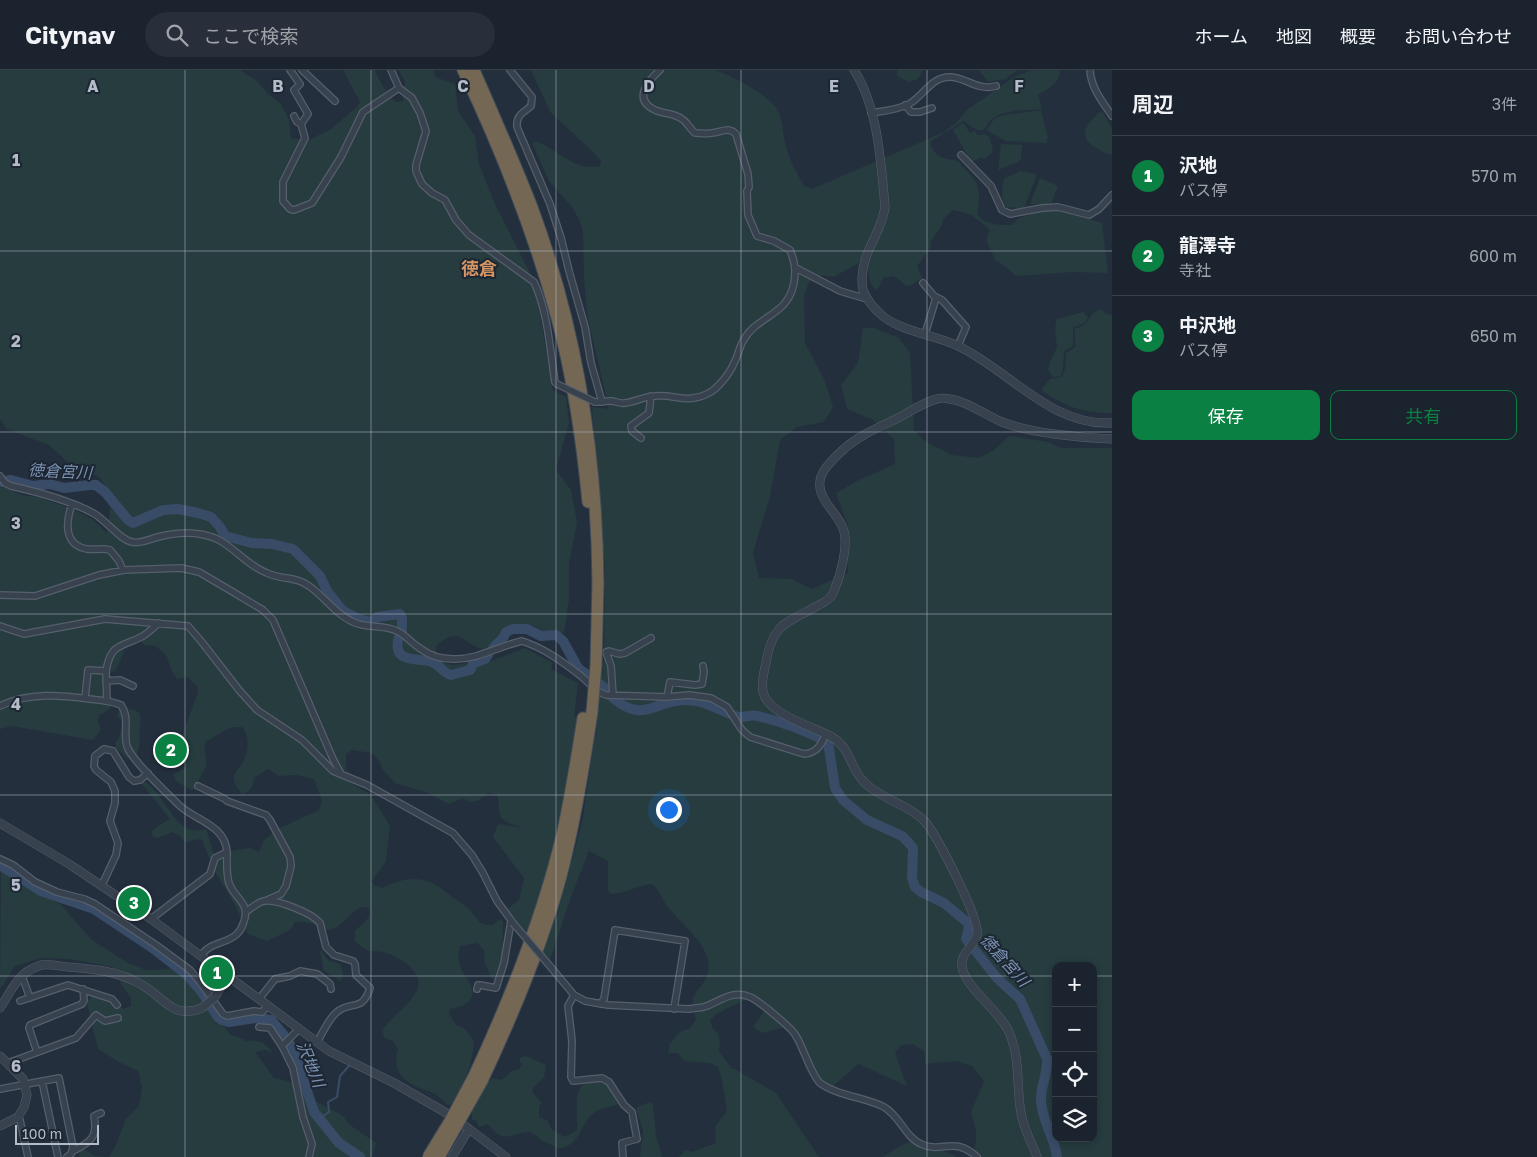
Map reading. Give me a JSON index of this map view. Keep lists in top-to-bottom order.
{
  "districts": ["徳倉"],
  "water": ["徳倉宮川", "沢地川"],
  "scale_bar": "100 m",
  "page": {
    "header": "Citynav",
    "search": "ここで検索",
    "nav": [
      "ホーム",
      "地図",
      "概要",
      "お問い合わせ"
    ],
    "heading": ["周辺", "3件"],
    "list": [
      {
        "mark": "1",
        "name": "沢地",
        "note": "バス停",
        "value": "570 m"
      },
      {
        "mark": "2",
        "name": "龍澤寺",
        "note": "寺社",
        "value": "600 m"
      },
      {
        "mark": "3",
        "name": "中沢地",
        "note": "バス停",
        "value": "650 m"
      }
    ],
    "buttons": ["保存", "共有"],
    "pins": ["2", "3", "1"],
    "map_buttons": ["+", "−"],
    "scale": "100 m"
  },
  "grid": {
    "columns": [
      "A",
      "B",
      "C",
      "D",
      "E",
      "F"
    ],
    "rows": [
      "1",
      "2",
      "3",
      "4",
      "5",
      "6"
    ]
  }
}
